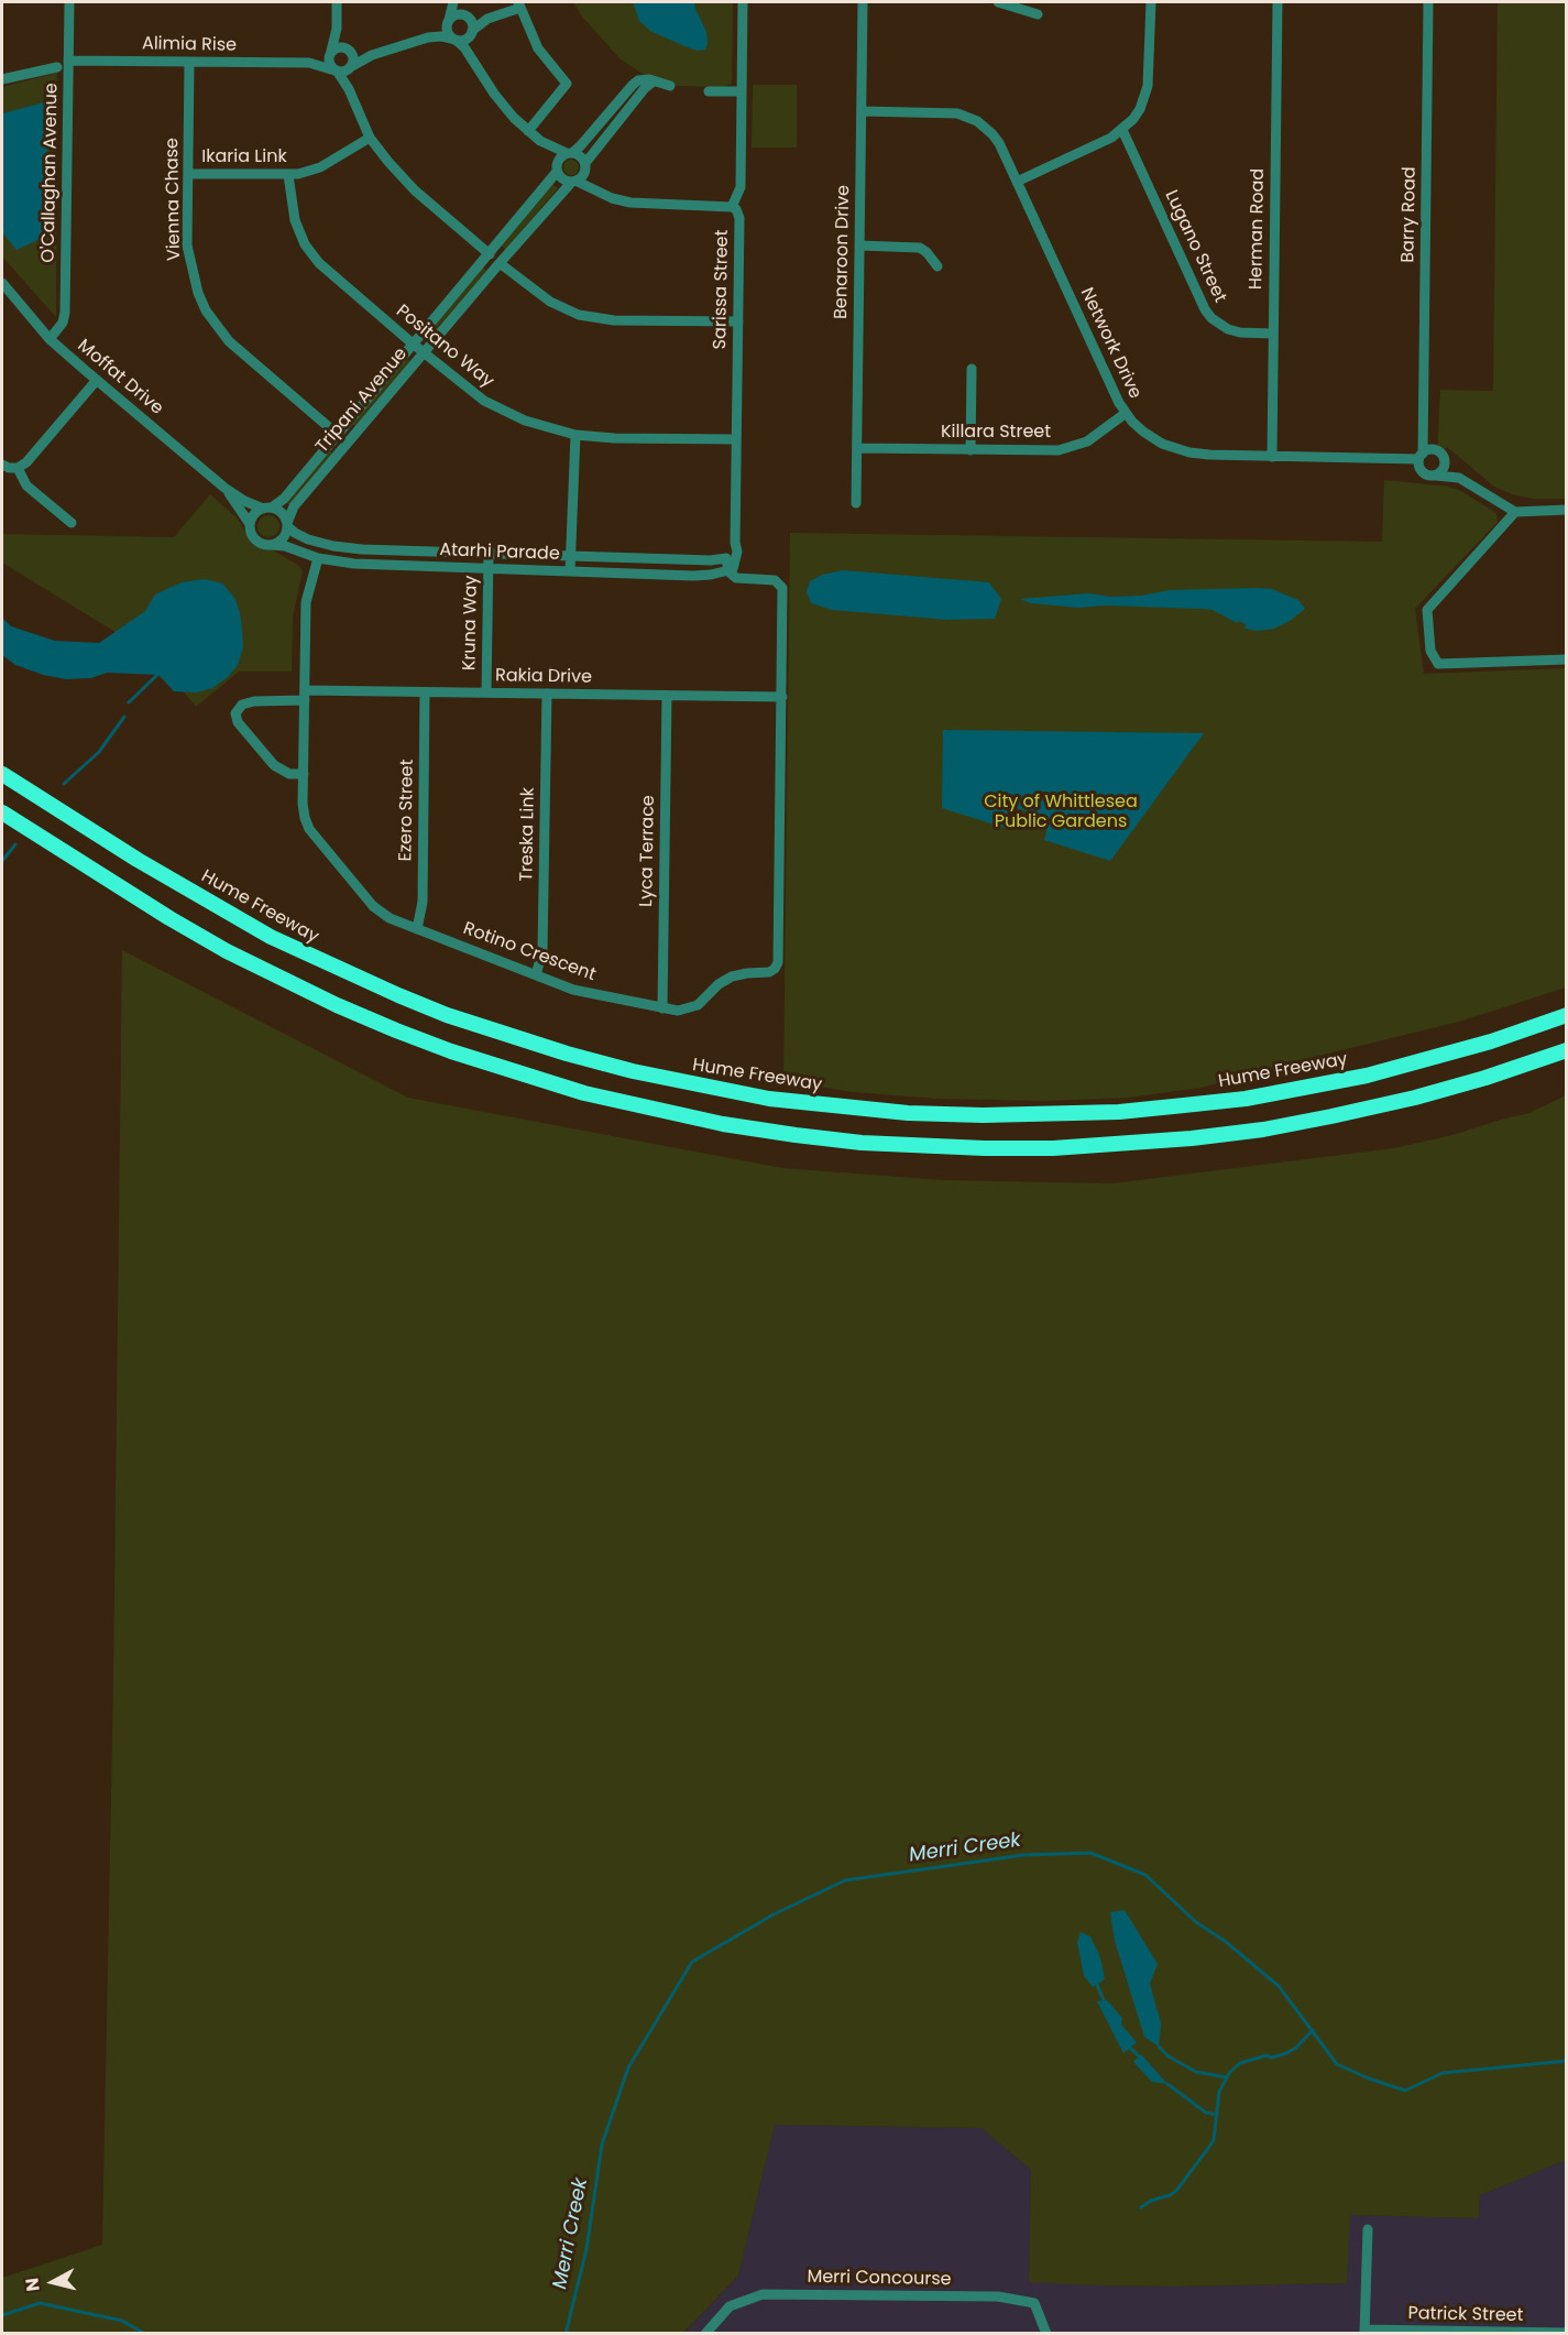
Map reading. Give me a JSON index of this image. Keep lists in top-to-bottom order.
{
  "streets": {
    "highway": ["Hume Freeway"],
    "street": [
      "Alimia Rise",
      "Ikaria Link",
      "O'Callaghan Avenue",
      "Vienna Chase",
      "Barry Road",
      "Herman Road",
      "Lugano Street",
      "Benaroon Drive",
      "Sarissa Street",
      "Network Drive",
      "Positano Way",
      "Moffat Drive",
      "Tripani Avenue",
      "Killara Street",
      "Atarhi Parade",
      "Kruna Way",
      "Rakia Drive",
      "Ezero Street",
      "Treska Link",
      "Lyca Terrace",
      "Rotino Crescent",
      "Merri Concourse",
      "Patrick Street"
    ]
  },
  "crossings": [
    ["Alimia Rise", "O'Callaghan Avenue"],
    ["Alimia Rise", "Vienna Chase"],
    ["Ikaria Link", "Vienna Chase"],
    ["Ikaria Link", "Positano Way"],
    ["O'Callaghan Avenue", "Moffat Drive"],
    ["Vienna Chase", "Tripani Avenue"],
    ["Barry Road", "Network Drive"],
    ["Herman Road", "Lugano Street"],
    ["Herman Road", "Network Drive"],
    ["Benaroon Drive", "Network Drive"],
    ["Benaroon Drive", "Killara Street"],
    ["Sarissa Street", "Positano Way"],
    ["Sarissa Street", "Atarhi Parade"],
    ["Sarissa Street", "Rotino Crescent"],
    ["Network Drive", "Killara Street"],
    ["Positano Way", "Tripani Avenue"],
    ["Moffat Drive", "Tripani Avenue"],
    ["Moffat Drive", "Atarhi Parade"],
    ["Tripani Avenue", "Atarhi Parade"],
    ["Atarhi Parade", "Kruna Way"],
    ["Atarhi Parade", "Rotino Crescent"],
    ["Kruna Way", "Rakia Drive"],
    ["Rakia Drive", "Ezero Street"],
    ["Rakia Drive", "Treska Link"],
    ["Rakia Drive", "Lyca Terrace"],
    ["Rakia Drive", "Rotino Crescent"],
    ["Ezero Street", "Rotino Crescent"],
    ["Treska Link", "Rotino Crescent"],
    ["Lyca Terrace", "Rotino Crescent"]
  ],
  "water": ["Merri Creek"],
  "parks": ["City of Whittlesea Public Gardens"],
  "north": "left"
}
